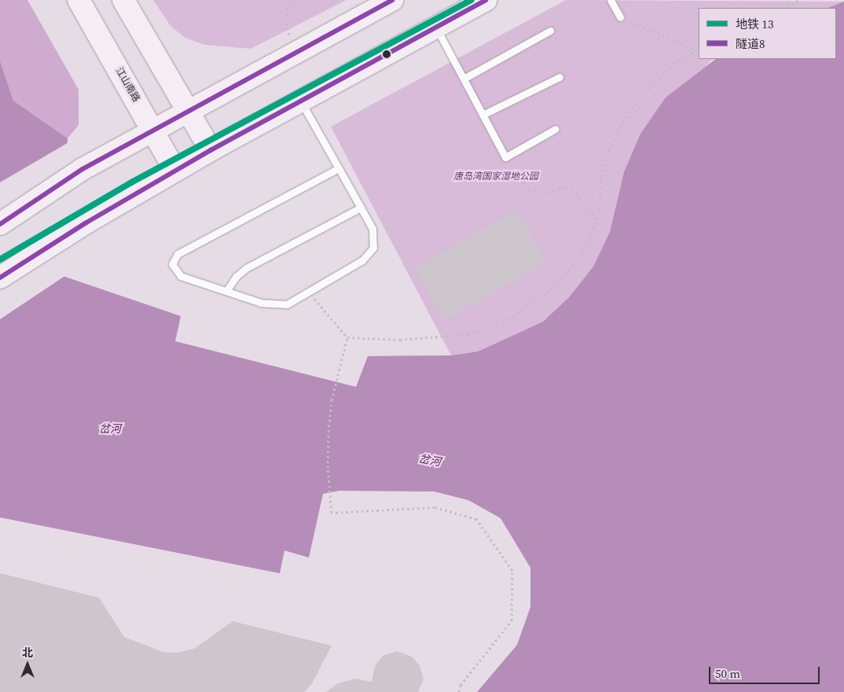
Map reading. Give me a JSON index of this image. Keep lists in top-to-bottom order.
{
  "streets": {
    "main road": ["江山南路"]
  },
  "water": ["岔河"],
  "parks": ["唐岛湾国家湿地公园"],
  "lines": ["metro line 13", "transit line 隧道8"],
  "legend": ["地铁 13", "隧道8"],
  "scale_bar": "50 m",
  "north": "top"
}
